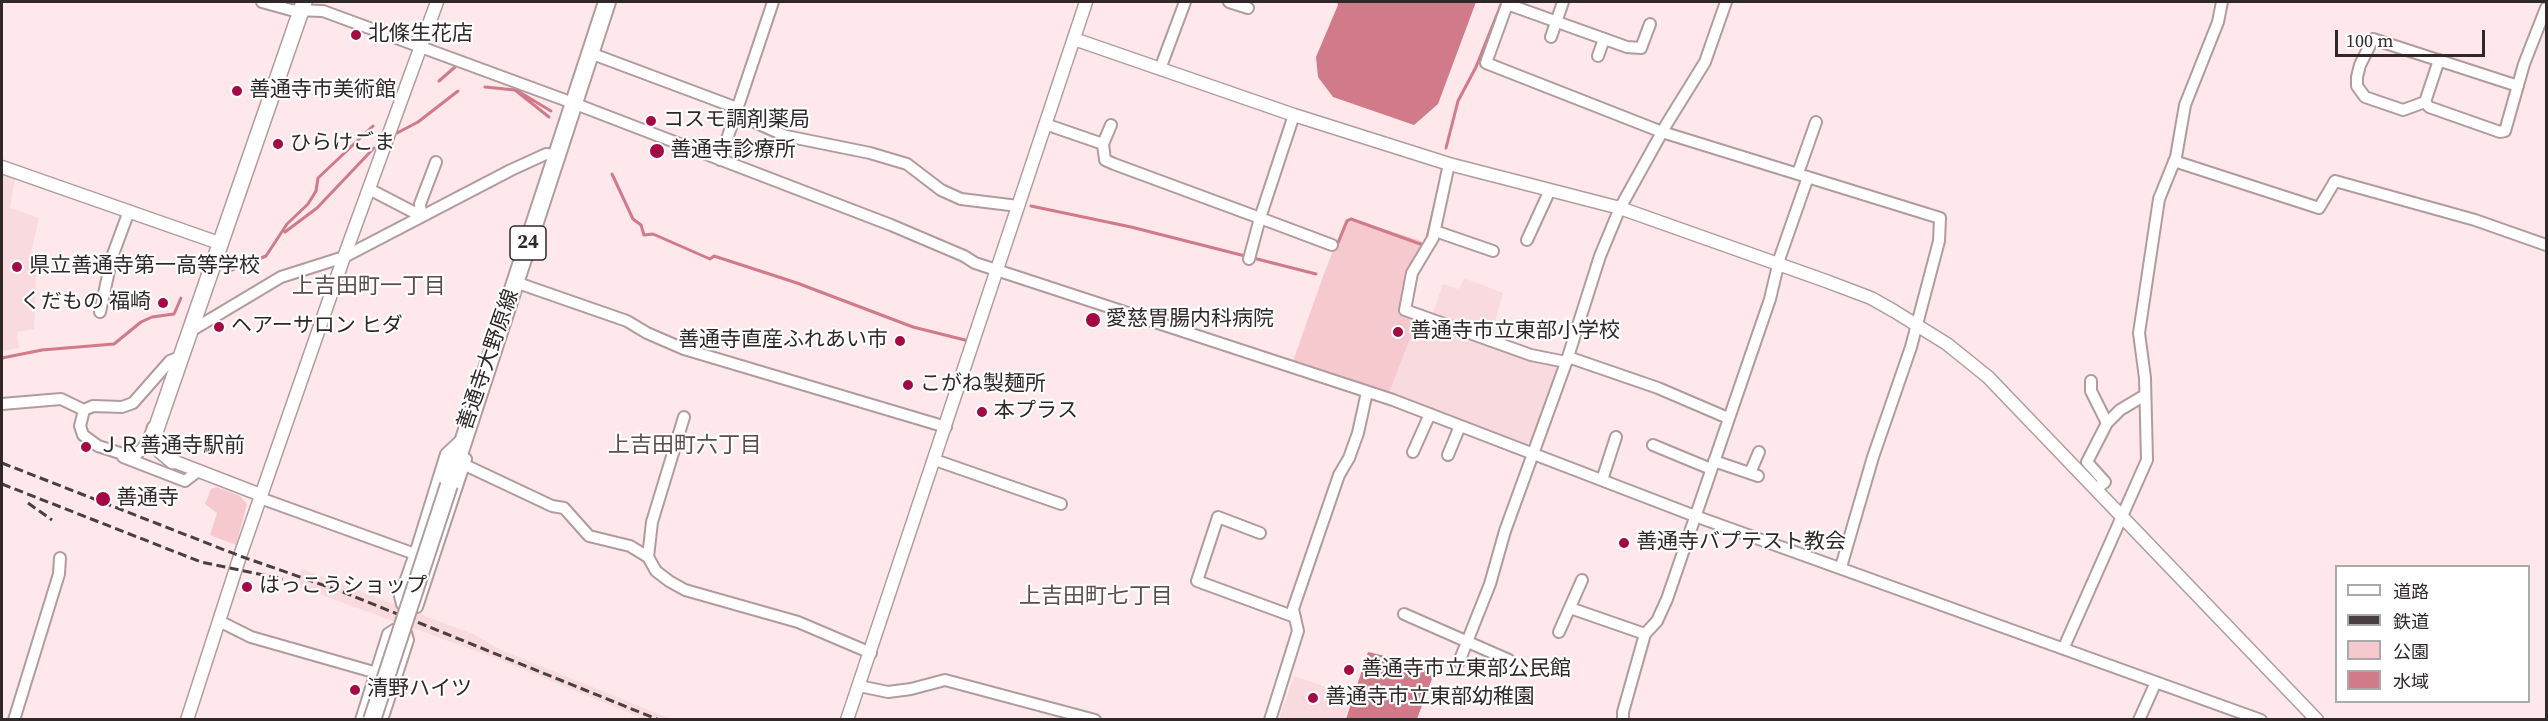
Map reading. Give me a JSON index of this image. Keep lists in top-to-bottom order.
{
  "streets": {
    "main road": ["24", "善通寺大野原線"]
  },
  "districts": ["上吉田町一丁目", "上吉田町六丁目", "上吉田町七丁目"],
  "places": [
    "北條生花店",
    "善通寺市美術館",
    "コスモ調剤薬局",
    "ひらけごま",
    "善通寺診療所",
    "県立善通寺第一高等学校",
    "くだもの 福崎",
    "愛慈胃腸内科病院",
    "ヘアーサロン ヒダ",
    "善通寺市立東部小学校",
    "善通寺直産ふれあい市",
    "こがね製麺所",
    "本プラス",
    "ＪＲ善通寺駅前",
    "善通寺",
    "善通寺バプテスト教会",
    "はっこうショップ",
    "善通寺市立東部公民館",
    "清野ハイツ",
    "善通寺市立東部幼稚園"
  ],
  "legend": [
    "道路",
    "鉄道",
    "公園",
    "水域"
  ],
  "scale_bar": "100 m"
}
